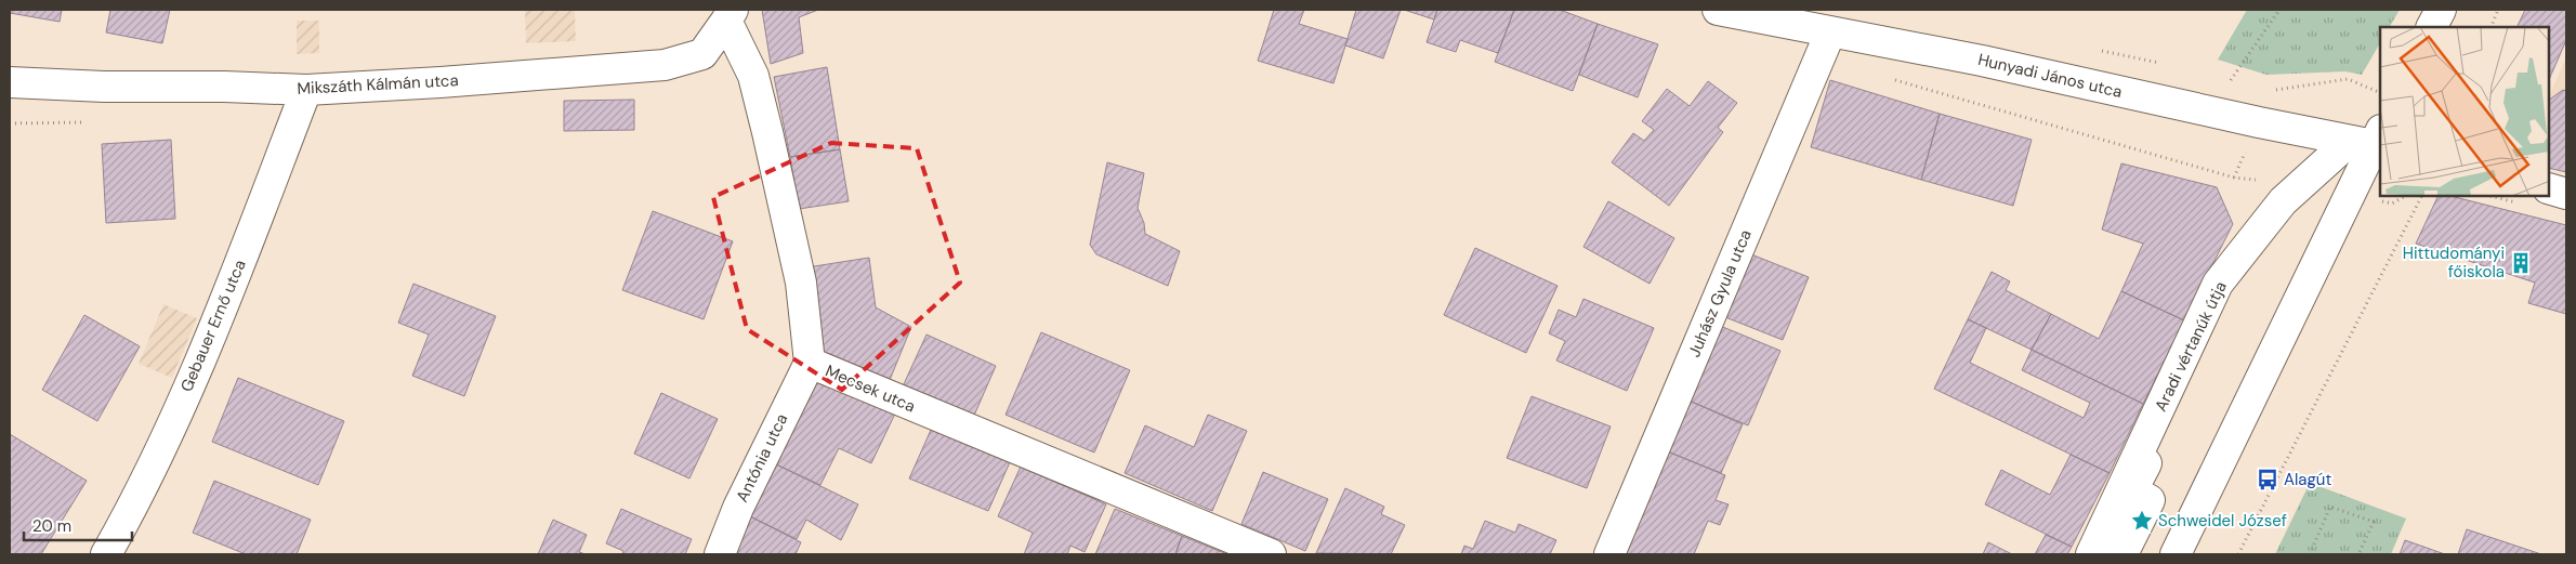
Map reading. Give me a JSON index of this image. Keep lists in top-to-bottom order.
{
  "streets": {
    "street": [
      "Hunyadi János utca",
      "Mikszáth Kálmán utca",
      "Juhász Gyula utca",
      "Gebauer Ernő utca",
      "Aradi vértanúk útja",
      "Mecsek utca",
      "Antónia utca"
    ]
  },
  "crossings": [
    ["Hunyadi János utca", "Juhász Gyula utca"],
    ["Hunyadi János utca", "Aradi vértanúk útja"],
    ["Mikszáth Kálmán utca", "Gebauer Ernő utca"],
    ["Mikszáth Kálmán utca", "Mecsek utca"],
    ["Mecsek utca", "Antónia utca"]
  ],
  "places": {
    "building": ["Hittudományi főiskola"],
    "bus stop": ["Alagút"],
    "place": ["Schweidel József"]
  },
  "scale_bar": "20 m"
}
